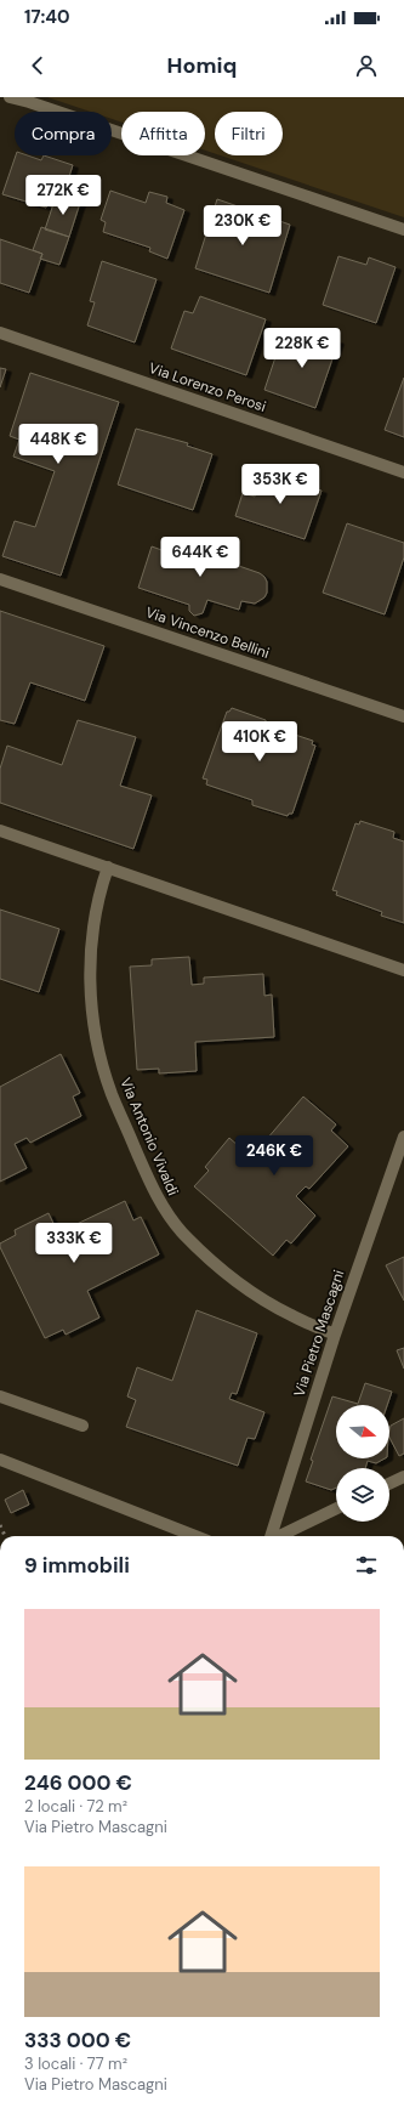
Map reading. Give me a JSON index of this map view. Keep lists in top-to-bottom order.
{
  "streets": {
    "street": [
      "Via Lorenzo Perosi",
      "Via Vincenzo Bellini",
      "Via Antonio Vivaldi",
      "Via Pietro Mascagni"
    ]
  },
  "crossings": [
    ["Via Antonio Vivaldi", "Via Pietro Mascagni"]
  ],
  "north": "right",
  "page": {
    "status": "17:40",
    "header": "Homiq",
    "chip": ["Compra", "Affitta", "Filtri"],
    "price": [
      "272K €",
      "230K €",
      "228K €",
      "448K €",
      "353K €",
      "644K €",
      "410K €",
      "246K €",
      "333K €"
    ],
    "heading": "9 immobili",
    "list": [
      {
        "name": "246 000 €",
        "note": "2 locali · 72 m² · Via Pietro Mascagni"
      },
      {
        "name": "333 000 €",
        "note": "3 locali · 77 m² · Via Pietro Mascagni"
      }
    ]
  }
}
